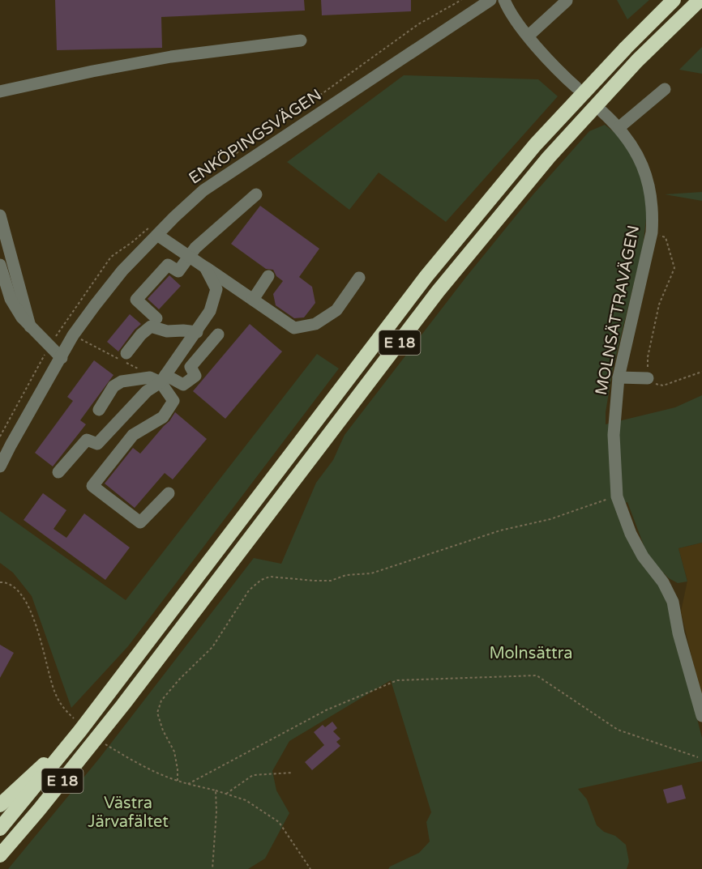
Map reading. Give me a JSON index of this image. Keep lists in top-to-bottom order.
{
  "streets": {
    "highway": ["E 18"],
    "street": ["ENKÖPINGSVÄGEN", "MOLNSÄTTRAVÄGEN"]
  },
  "parks": ["Molnsättra", "Västra Järvafältet"]
}
